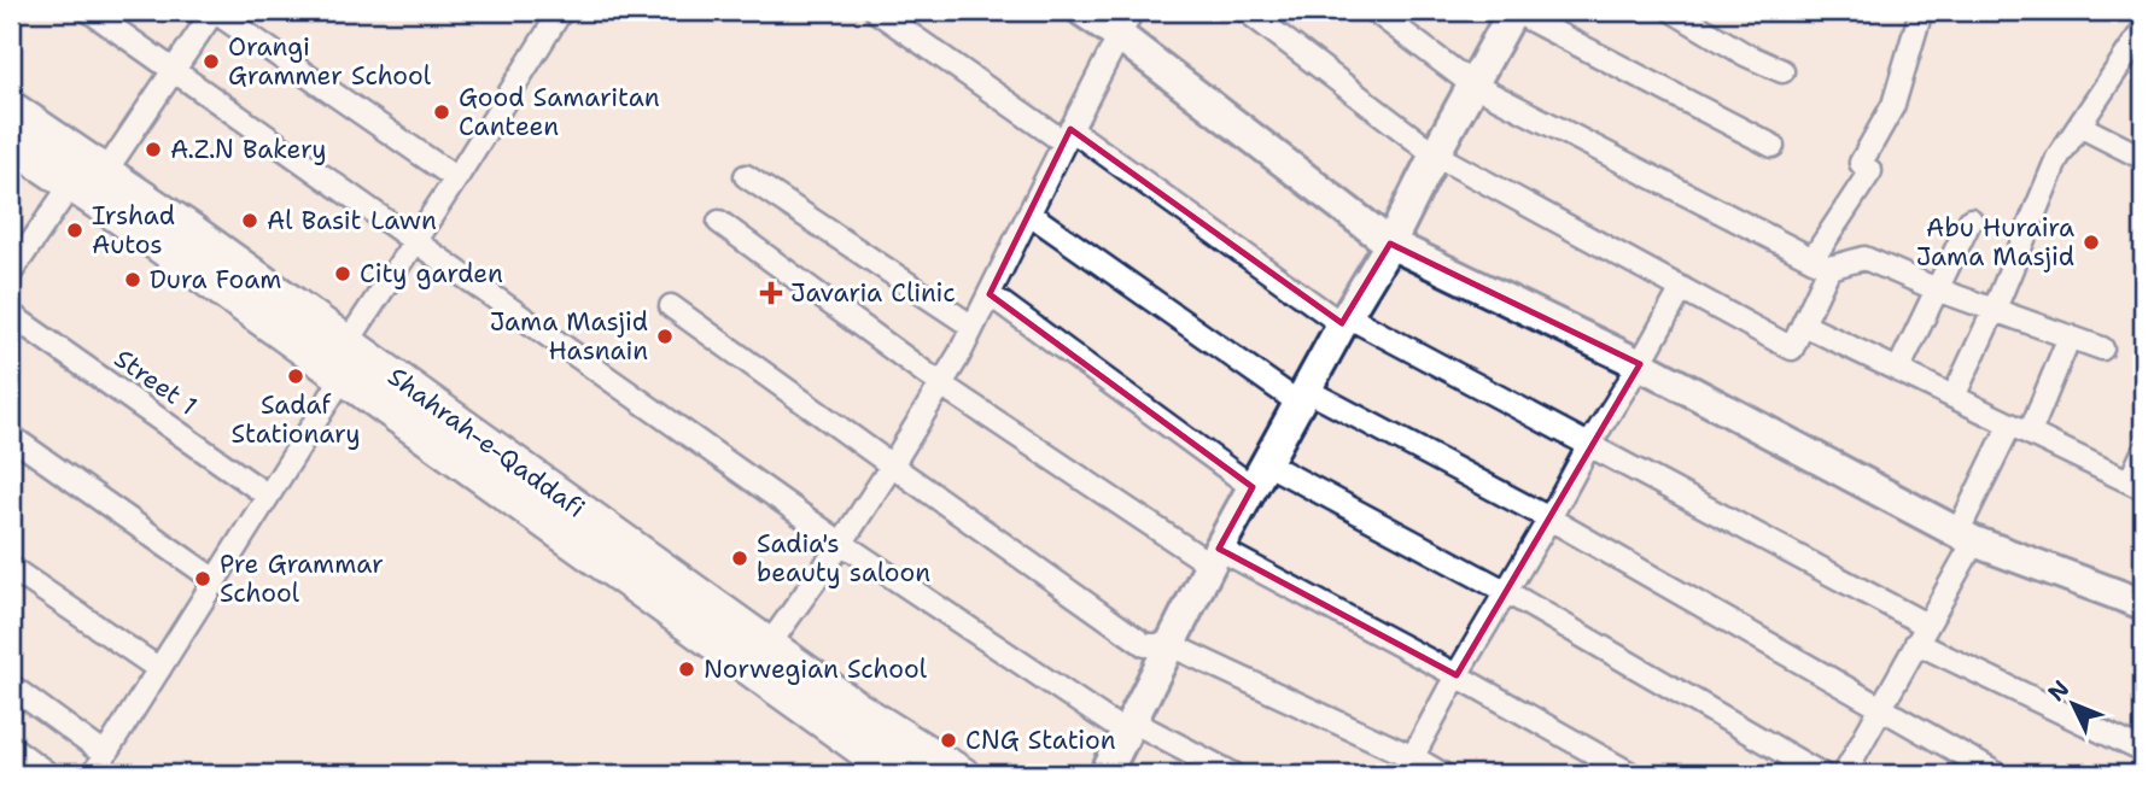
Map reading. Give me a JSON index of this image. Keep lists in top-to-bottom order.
{
  "streets": {
    "main road": ["Shahrah-e-Qaddafi"],
    "street": ["Street 1"]
  },
  "places": {
    "other": [
      "Orangi Grammer School",
      "Good Samaritan Canteen",
      "A.Z.N Bakery",
      "Al Basit Lawn",
      "Irshad Autos",
      "Abu Huraira Jama Masjid",
      "City garden",
      "Dura Foam",
      "Jama Masjid Hasnain",
      "Sadaf Stationary",
      "Sadia's beauty saloon",
      "Pre Grammar School",
      "Norwegian School",
      "CNG Station"
    ],
    "health": ["Javaria Clinic"]
  },
  "north": "top left"
}
